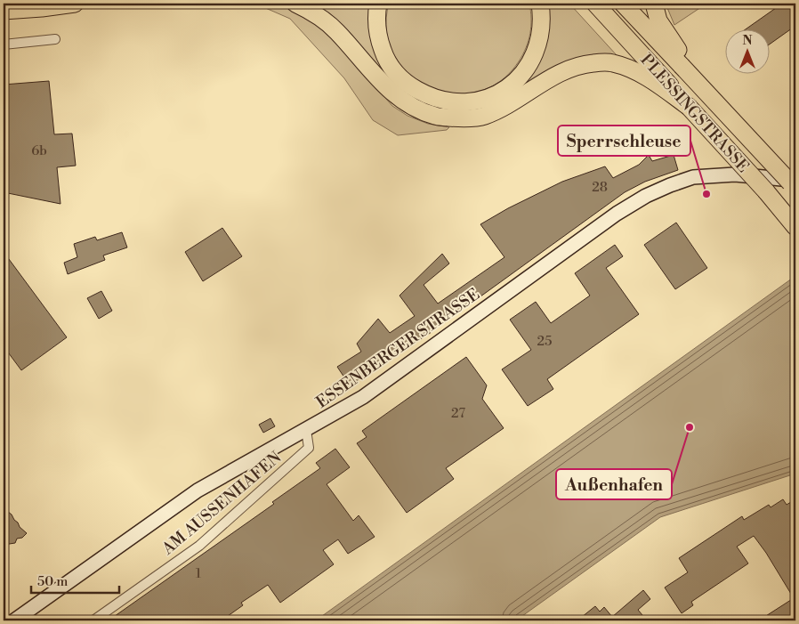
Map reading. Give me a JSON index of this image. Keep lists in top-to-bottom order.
{
  "streets": {
    "highway": ["PLESSINGSTRASSE"],
    "street": ["ESSENBERGER STRASSE", "AM AUSSENHAFEN"]
  },
  "crossings": [
    ["ESSENBERGER STRASSE", "AM AUSSENHAFEN"]
  ],
  "places": ["Sperrschleuse", "Außenhafen"],
  "house_numbers": [
    "6b",
    "28",
    "25",
    "27",
    "1"
  ],
  "scale_bar": "50 m",
  "north": "top"
}
